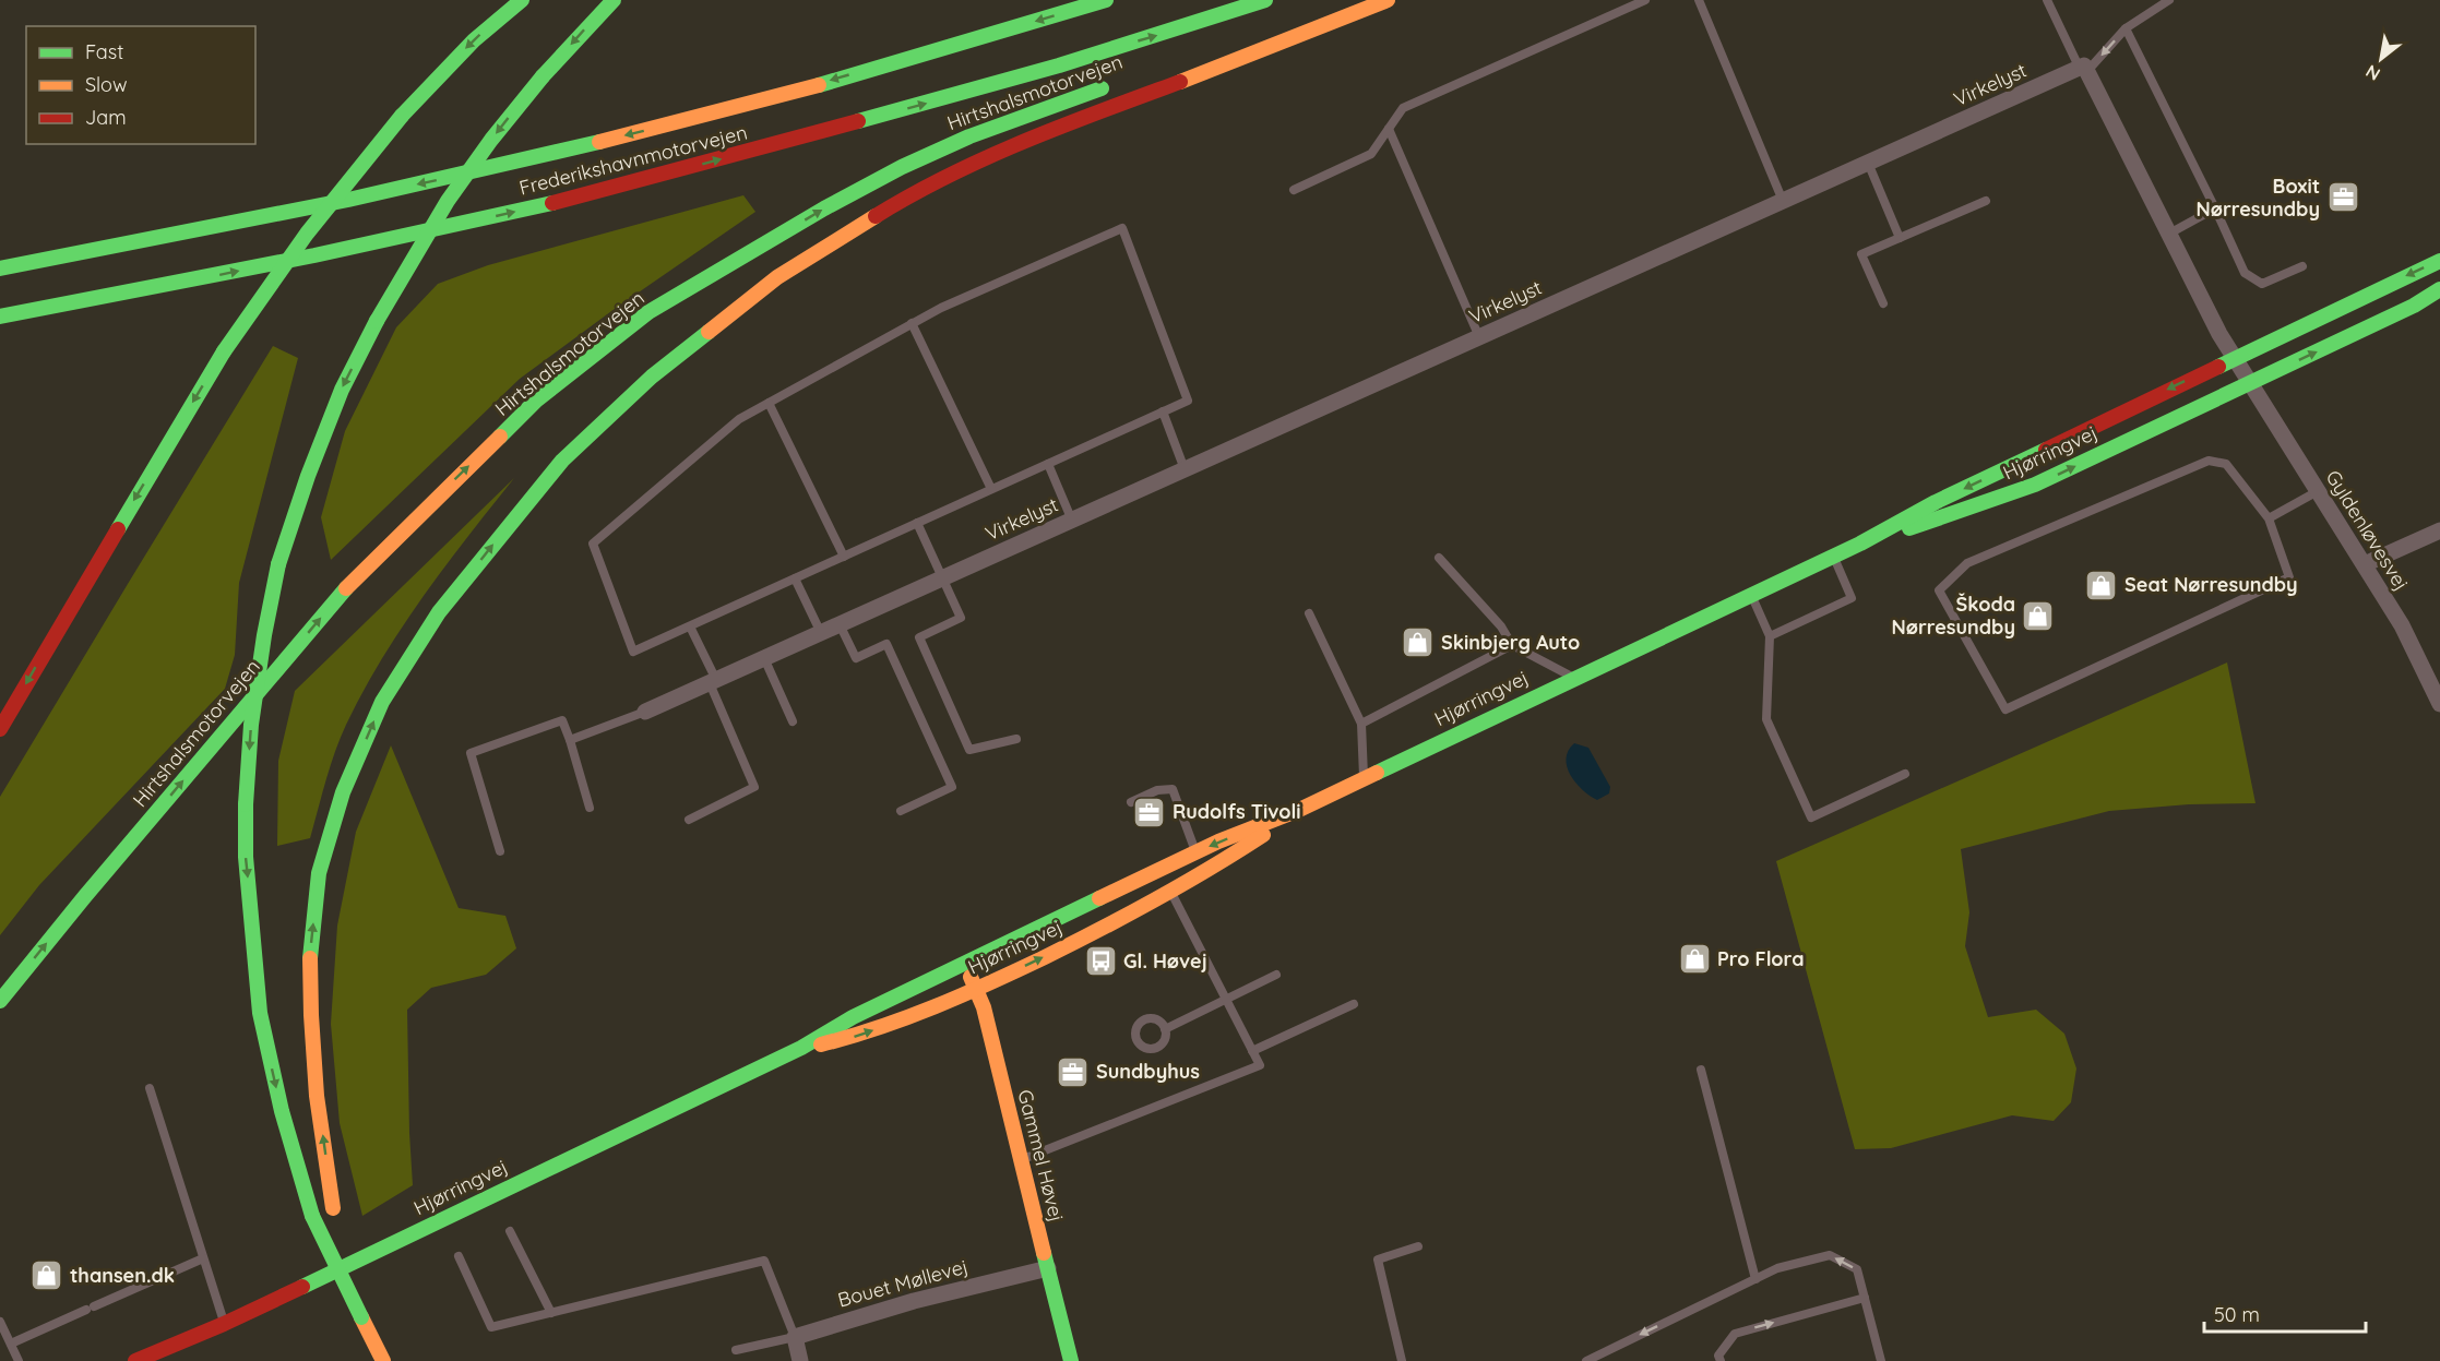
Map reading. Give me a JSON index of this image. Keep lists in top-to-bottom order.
{
  "streets": {
    "main road": [
      "Hirtshalsmotorvejen",
      "Frederikshavnmotorvejen",
      "Hjørringvej",
      "Gammel Høvej"
    ],
    "street": ["Virkelyst", "Gyldenløvesvej", "Bouet Møllevej"]
  },
  "crossings": [
    ["Hjørringvej", "Gyldenløvesvej"],
    ["Hjørringvej", "Gammel Høvej"],
    ["Gammel Høvej", "Bouet Møllevej"]
  ],
  "one_way": ["Hirtshalsmotorvejen"],
  "places": {
    "office": ["Boxit Nørresundby", "Rudolfs Tivoli", "Sundbyhus"],
    "shop": [
      "Seat Nørresundby",
      "Škoda Nørresundby",
      "Skinbjerg Auto",
      "Pro Flora",
      "thansen.dk"
    ],
    "bus stop": ["Gl. Høvej"]
  },
  "legend": ["Fast", "Slow", "Jam"],
  "scale_bar": "50 m",
  "north": "bottom left"
}
